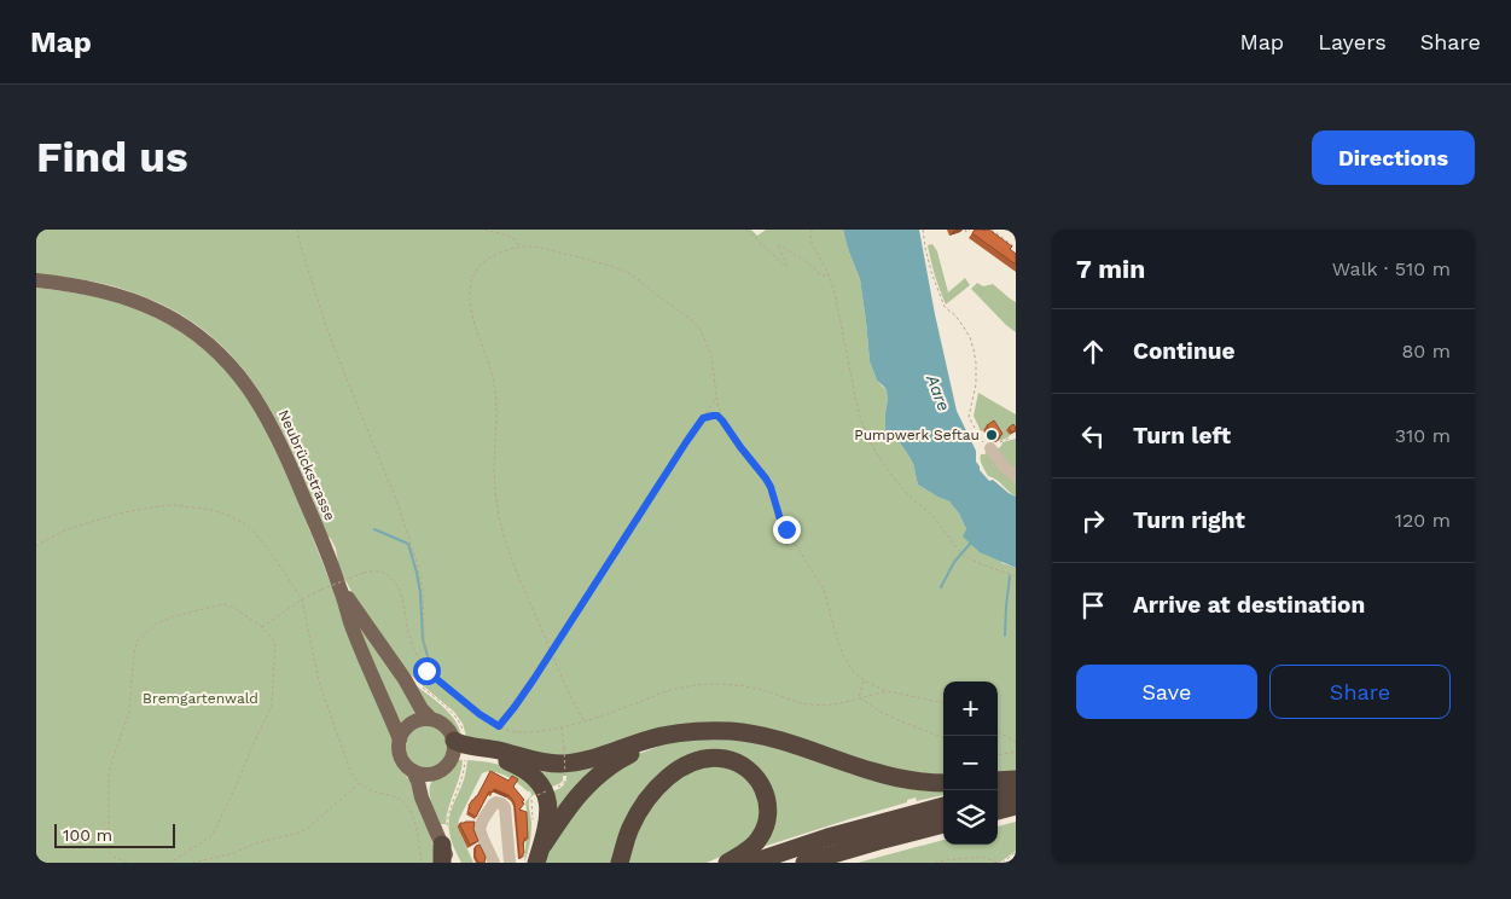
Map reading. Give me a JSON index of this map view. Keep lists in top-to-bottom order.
{
  "streets": {
    "main road": ["Neubrückstrasse"]
  },
  "water": ["Aare"],
  "parks": ["Bremgartenwald"],
  "places": ["Pumpwerk Seftau"],
  "scale_bar": "100 m",
  "page": {
    "header": "Map",
    "nav": ["Map", "Layers", "Share"],
    "buttons": [
      "Directions",
      ["Save", "Share"]
    ],
    "title": "Find us",
    "heading": ["7 min", "Walk · 510 m"],
    "list": [
      ["Continue", "80 m"],
      ["Turn left", "310 m"],
      ["Turn right", "120 m"],
      "Arrive at destination"
    ],
    "map_buttons": ["+", "−"],
    "scale": "100 m"
  }
}
